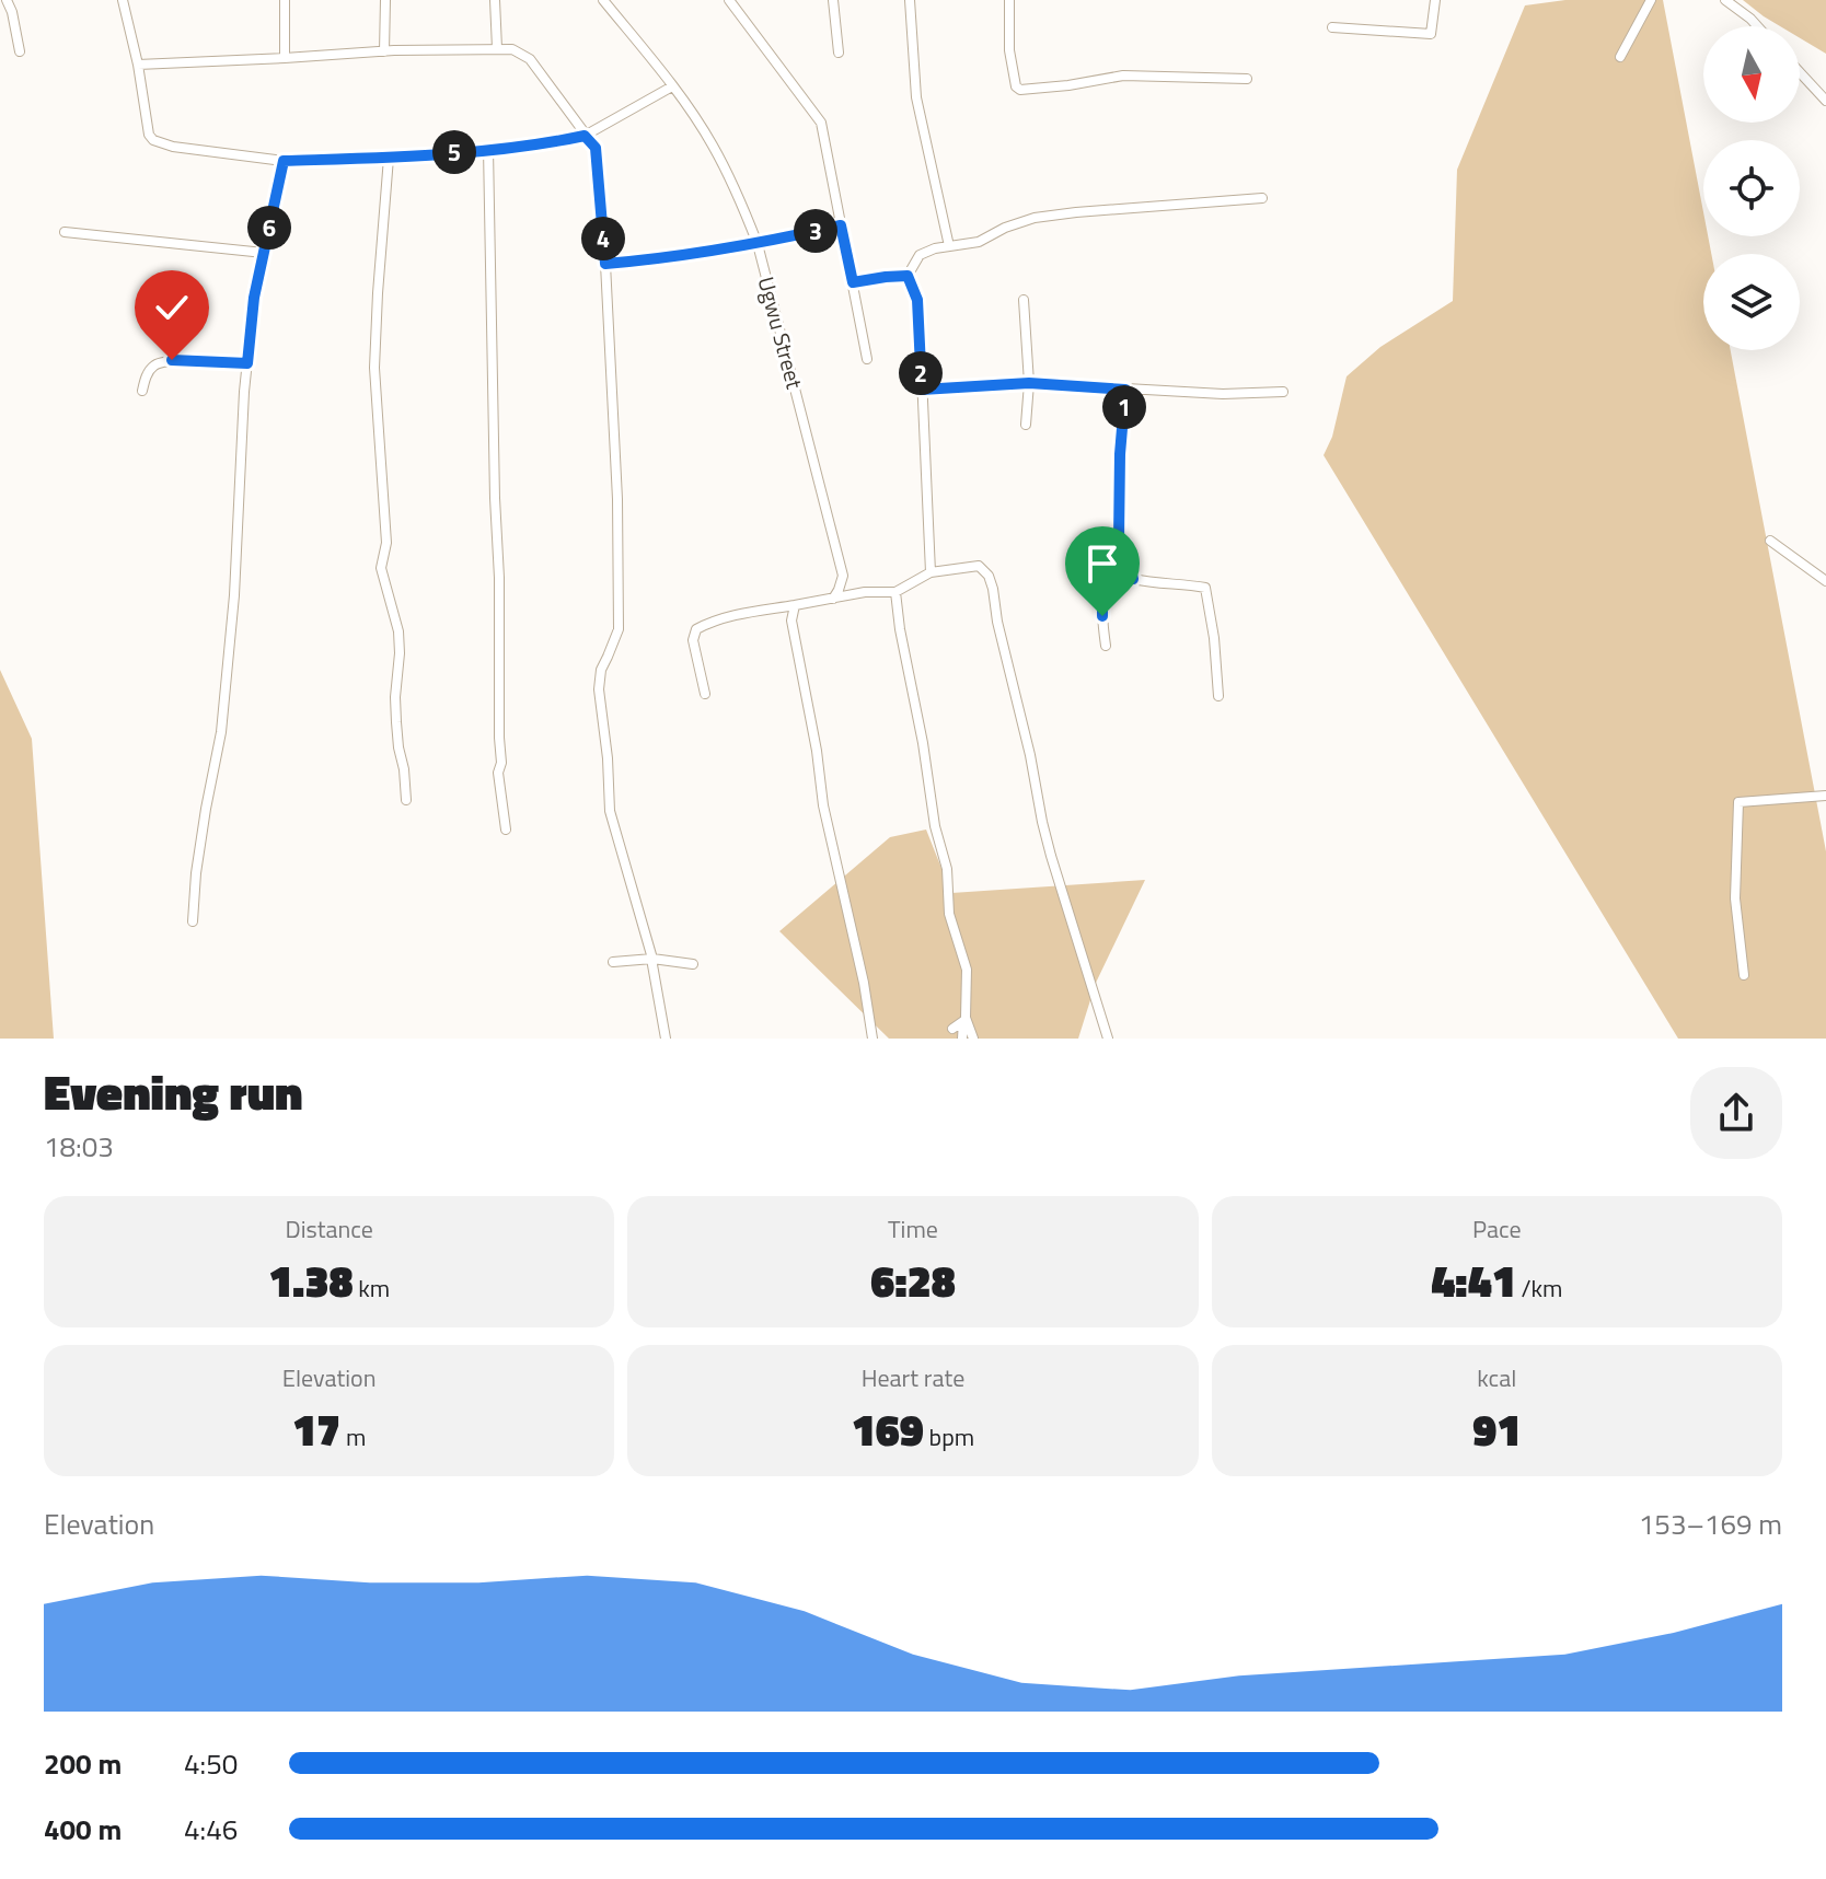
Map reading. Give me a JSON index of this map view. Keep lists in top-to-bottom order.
{
  "streets": {
    "street": ["Ugwu Street"]
  },
  "north": "bottom",
  "page": {
    "pins": [
      "5",
      "6",
      "3",
      "4",
      "2",
      "1"
    ],
    "heading": ["Evening run", "18:03"],
    "stats": [
      ["Distance", "1.38 km"],
      ["Time", "6:28"],
      ["Pace", "4:41 /km"],
      ["Elevation", "17 m"],
      ["Heart rate", "169 bpm"],
      ["kcal", "91"]
    ],
    "chart": ["Elevation", "153–169 m"],
    "list": [
      {
        "name": "200 m",
        "note": "4:50"
      },
      {
        "name": "400 m",
        "note": "4:46"
      }
    ]
  }
}
